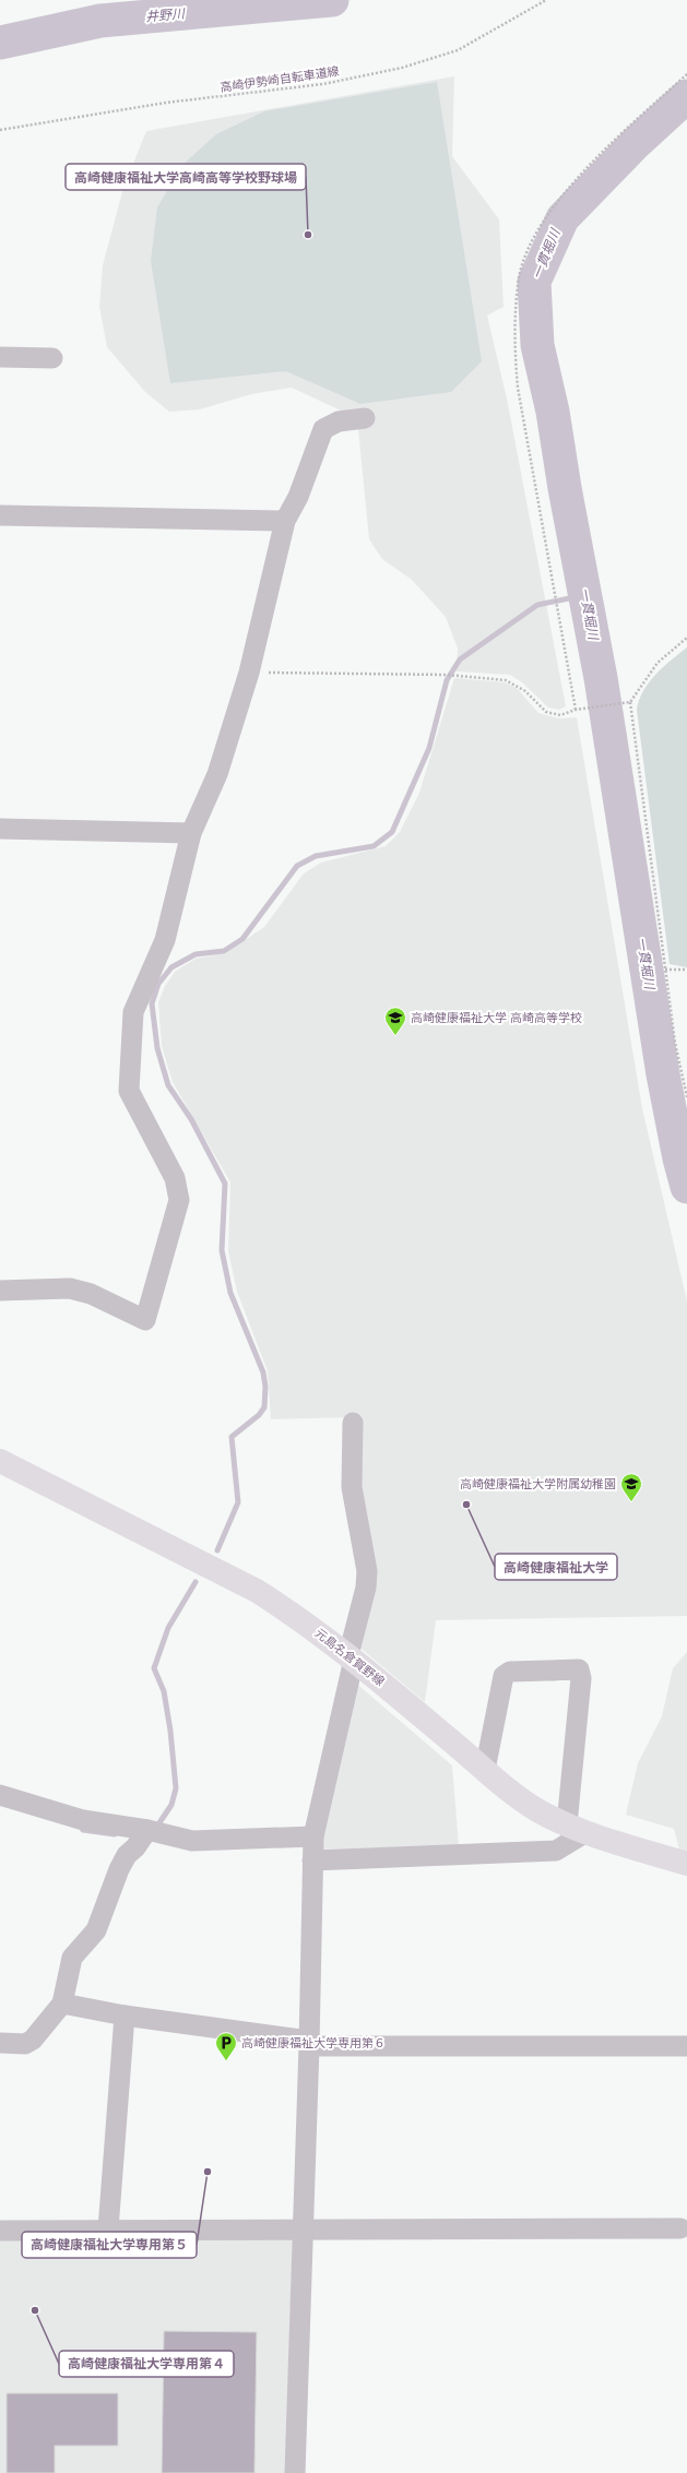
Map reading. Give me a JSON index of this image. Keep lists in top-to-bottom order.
{
  "streets": {
    "main road": ["元島名倉賀野線"],
    "path": ["高崎伊勢崎自転車道線"]
  },
  "water": ["井野川", "一貫堀川"],
  "places": {
    "other": [
      "高崎健康福祉大学高崎高等学校野球場",
      "高崎健康福祉大学",
      "高崎健康福祉大学専用第５",
      "高崎健康福祉大学専用第４"
    ],
    "school or university": ["高崎健康福祉大学 高崎高等学校", "高崎健康福祉大学附属幼稚園"],
    "parking": ["高崎健康福祉大学専用第６"]
  }
}
